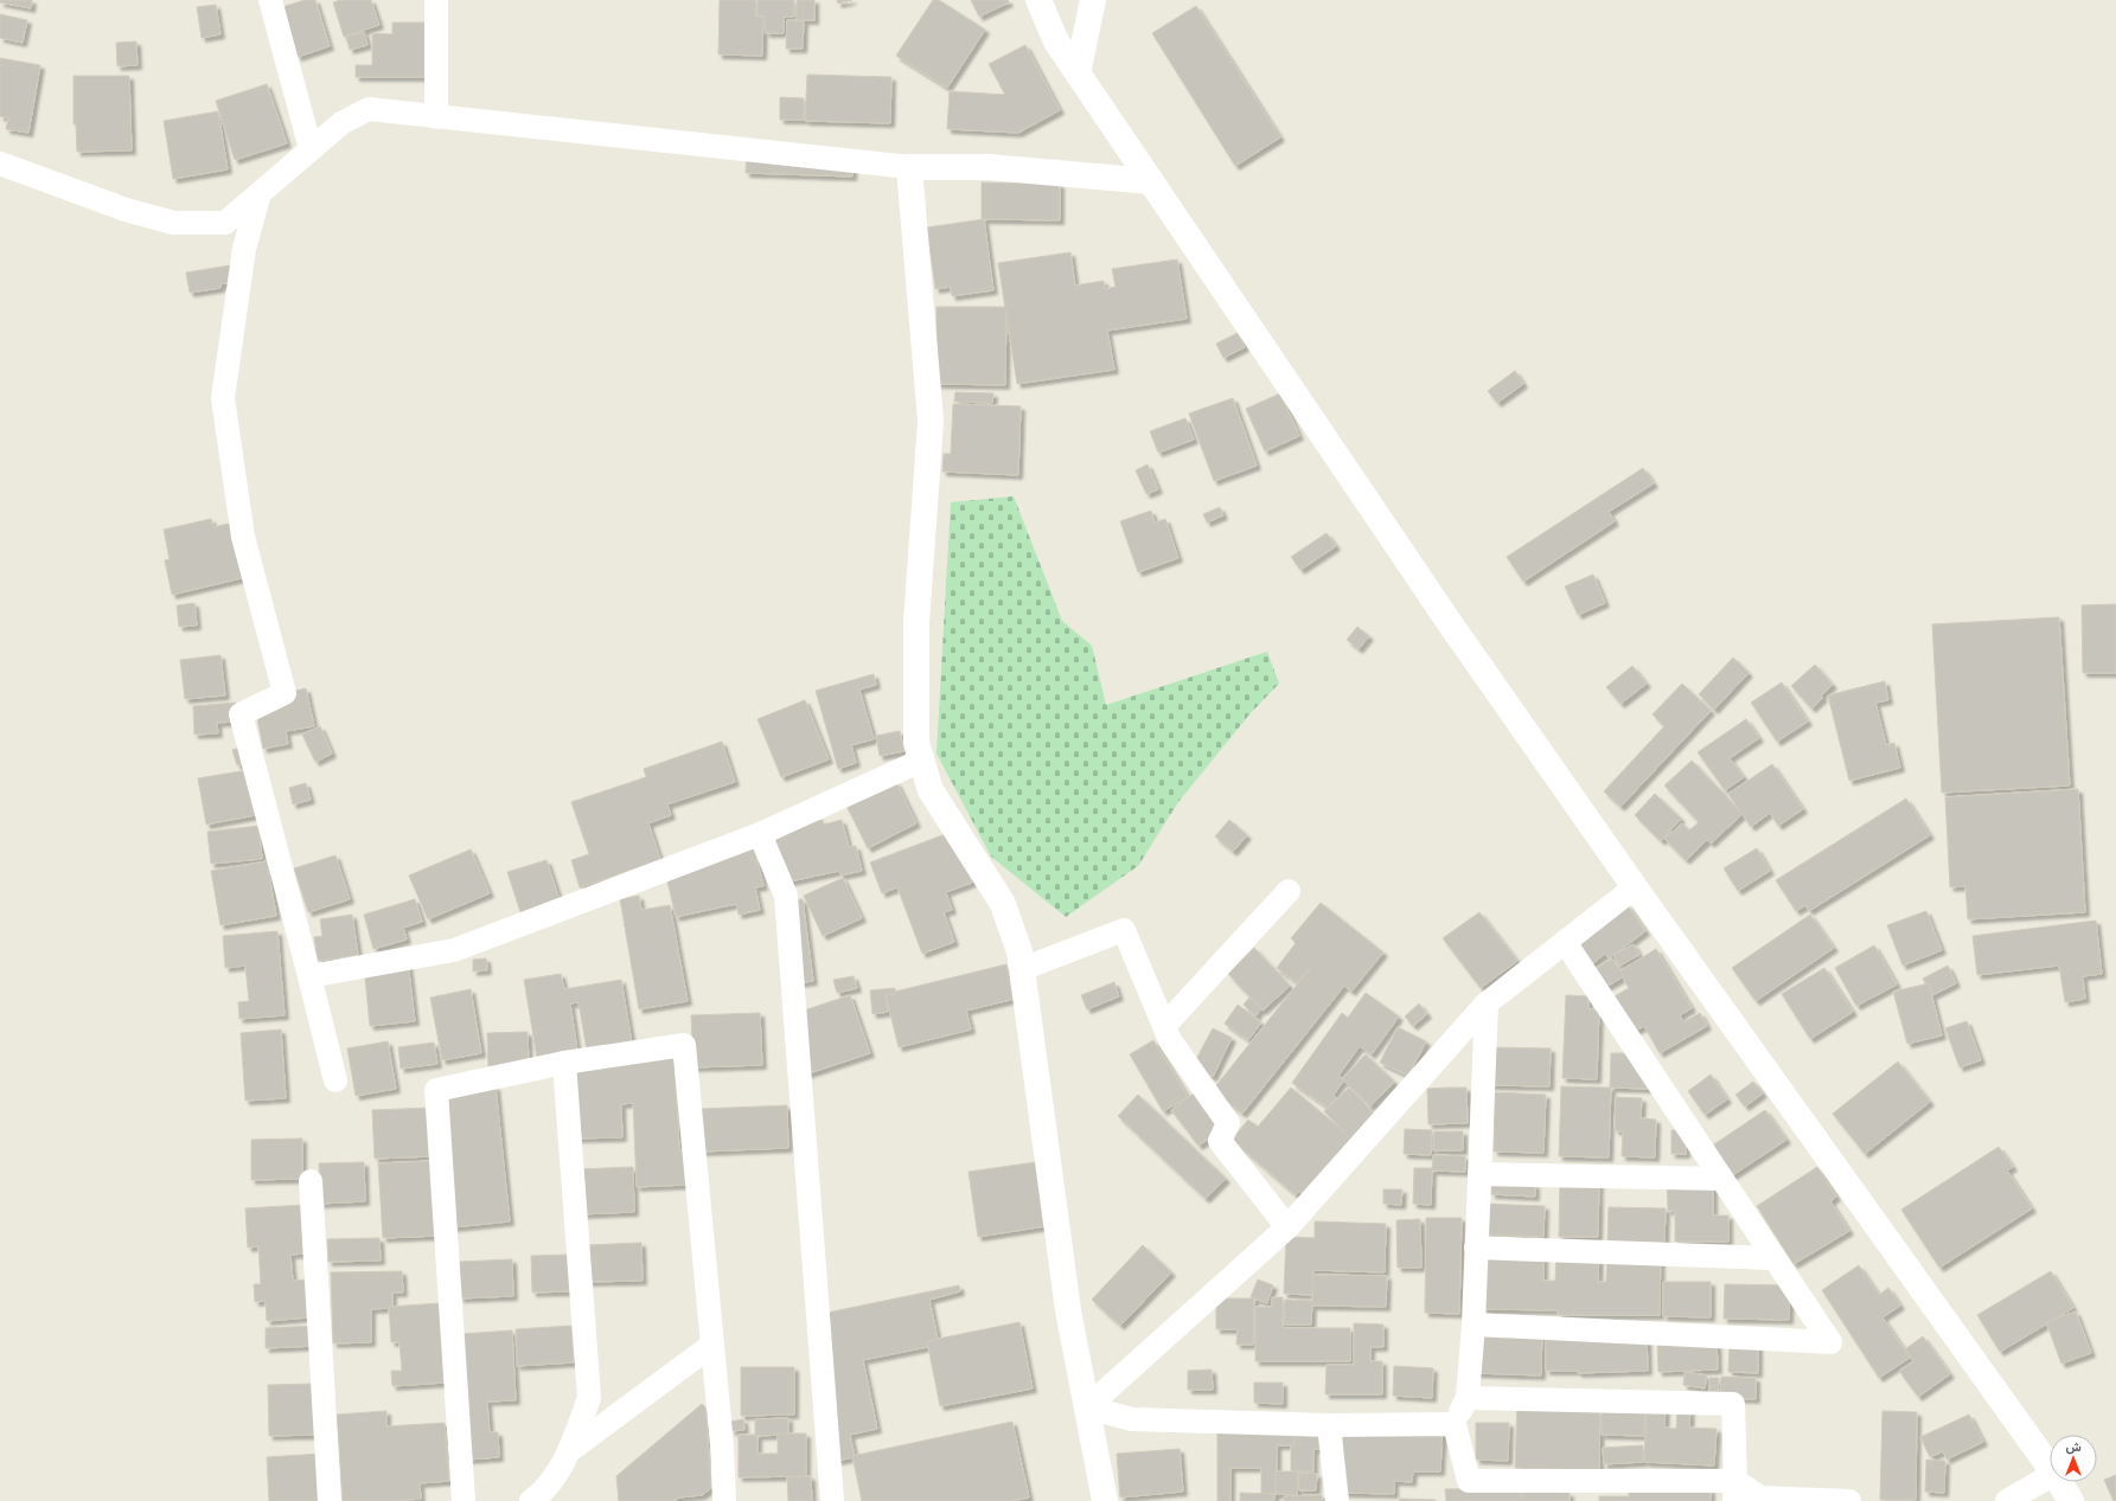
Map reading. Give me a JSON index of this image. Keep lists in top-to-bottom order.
{
  "north": "top"
}
